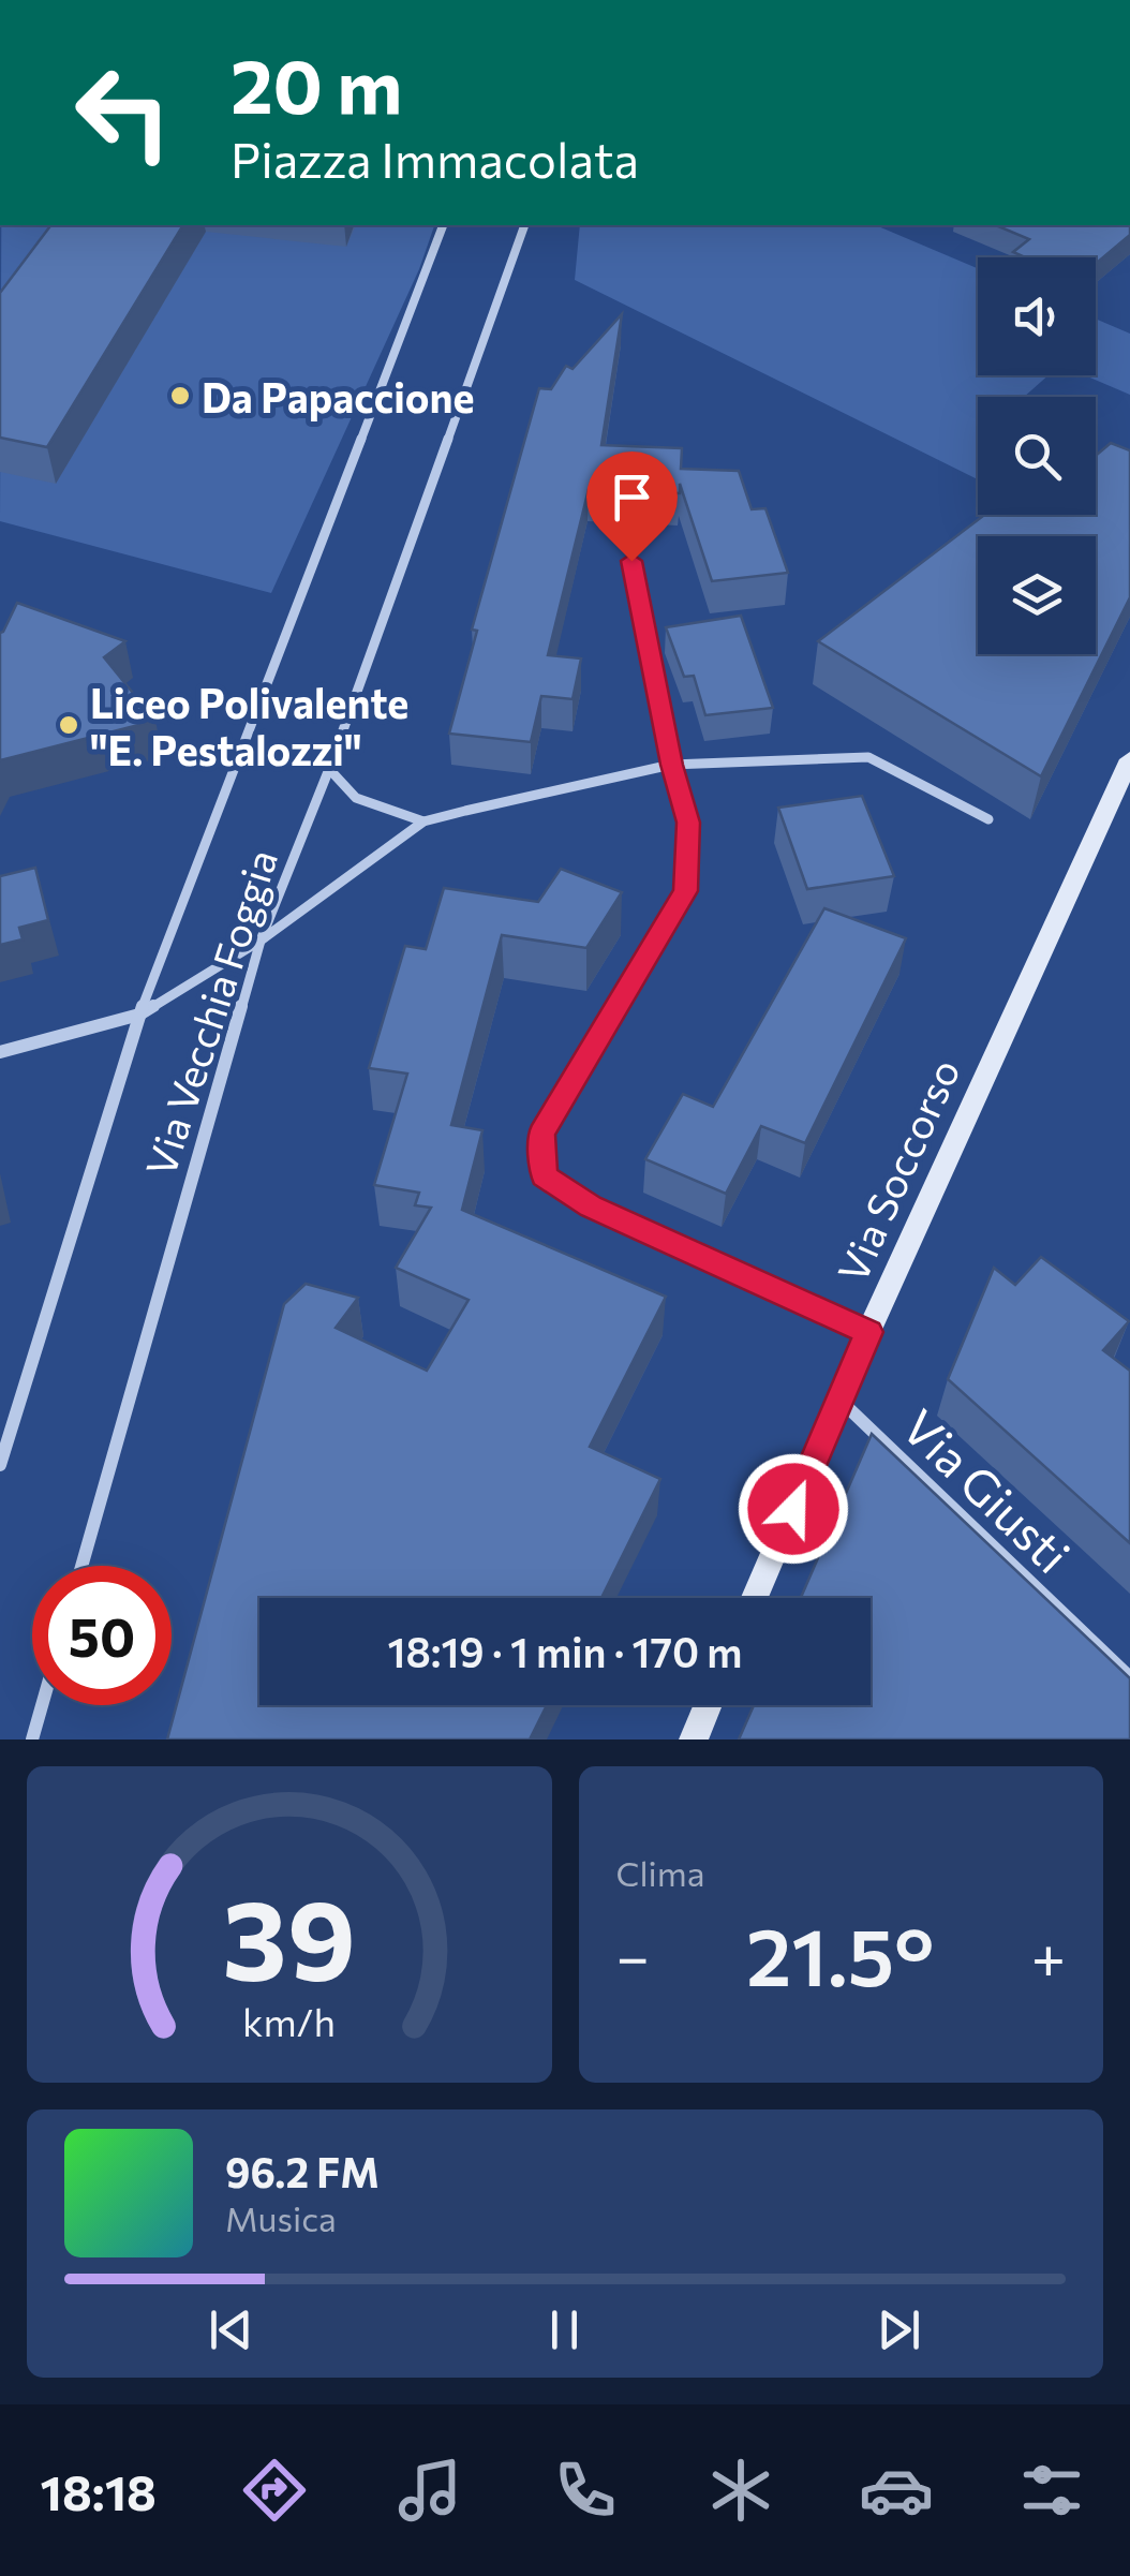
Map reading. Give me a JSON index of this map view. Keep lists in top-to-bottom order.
{
  "streets": {
    "main road": ["Via Soccorso"],
    "street": ["Via Vecchia Foggia", "Via Giusti"]
  },
  "crossings": [
    ["Via Soccorso", "Via Giusti"]
  ],
  "places": ["Da Papaccione", "Liceo Polivalente \"E. Pestalozzi\""],
  "page": {
    "turn": ["20 m", "Piazza Immacolata"],
    "limit": "50",
    "trip": "18:19 · 1 min · 170 m",
    "tile": "Clima",
    "heat": ["−", "21.5°", "+"],
    "song": ["96.2 FM", "Musica"],
    "tabs": "18:18",
    "gauge": ["39", "km/h"]
  }
}
